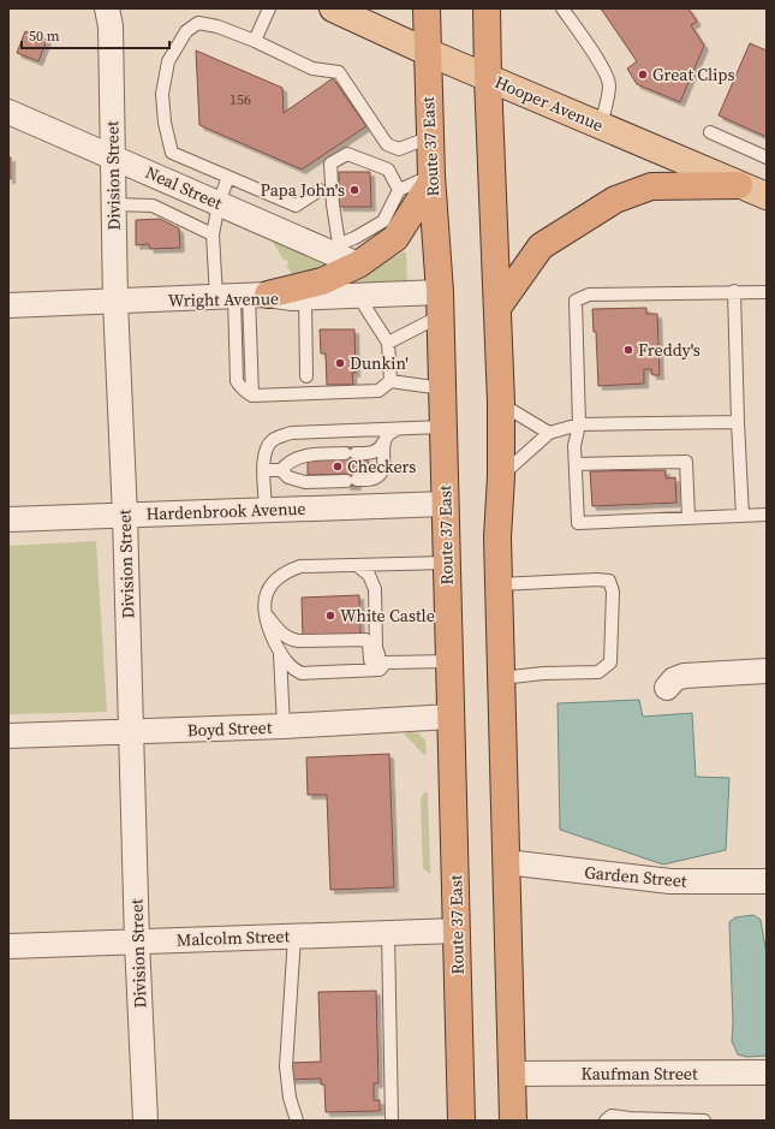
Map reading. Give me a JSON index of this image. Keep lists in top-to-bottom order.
{
  "streets": {
    "highway": ["Route 37 East"],
    "main road": ["Hooper Avenue"],
    "street": [
      "Division Street",
      "Neal Street",
      "Wright Avenue",
      "Hardenbrook Avenue",
      "Boyd Street",
      "Garden Street",
      "Malcolm Street",
      "Kaufman Street"
    ]
  },
  "crossings": [
    ["Hooper Avenue", "Route 37 East"],
    ["Route 37 East", "Wright Avenue"],
    ["Route 37 East", "Hardenbrook Avenue"],
    ["Route 37 East", "Boyd Street"],
    ["Route 37 East", "Malcolm Street"],
    ["Division Street", "Neal Street"],
    ["Division Street", "Wright Avenue"],
    ["Division Street", "Hardenbrook Avenue"],
    ["Division Street", "Boyd Street"],
    ["Division Street", "Malcolm Street"]
  ],
  "places": [
    "Great Clips",
    "Papa John's",
    "Freddy's",
    "Dunkin'",
    "Checkers",
    "White Castle"
  ],
  "house_numbers": ["156"],
  "scale_bar": "50 m"
}
